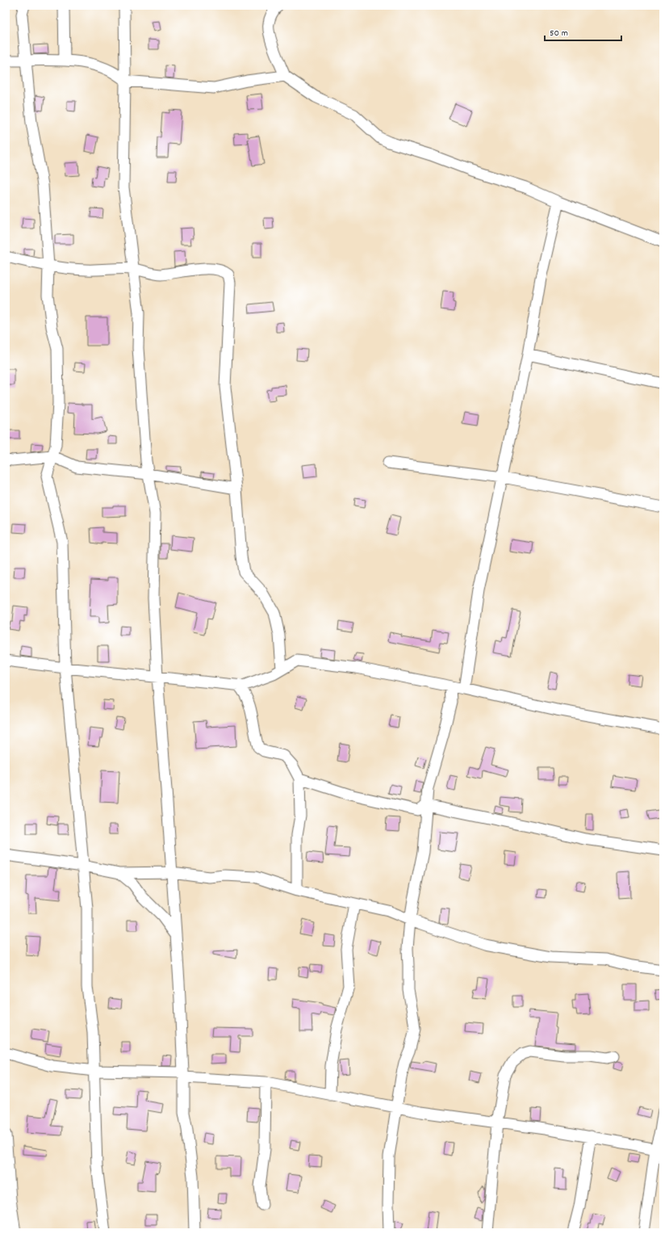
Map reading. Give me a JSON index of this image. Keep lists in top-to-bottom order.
{
  "scale_bar": "50 m"
}
